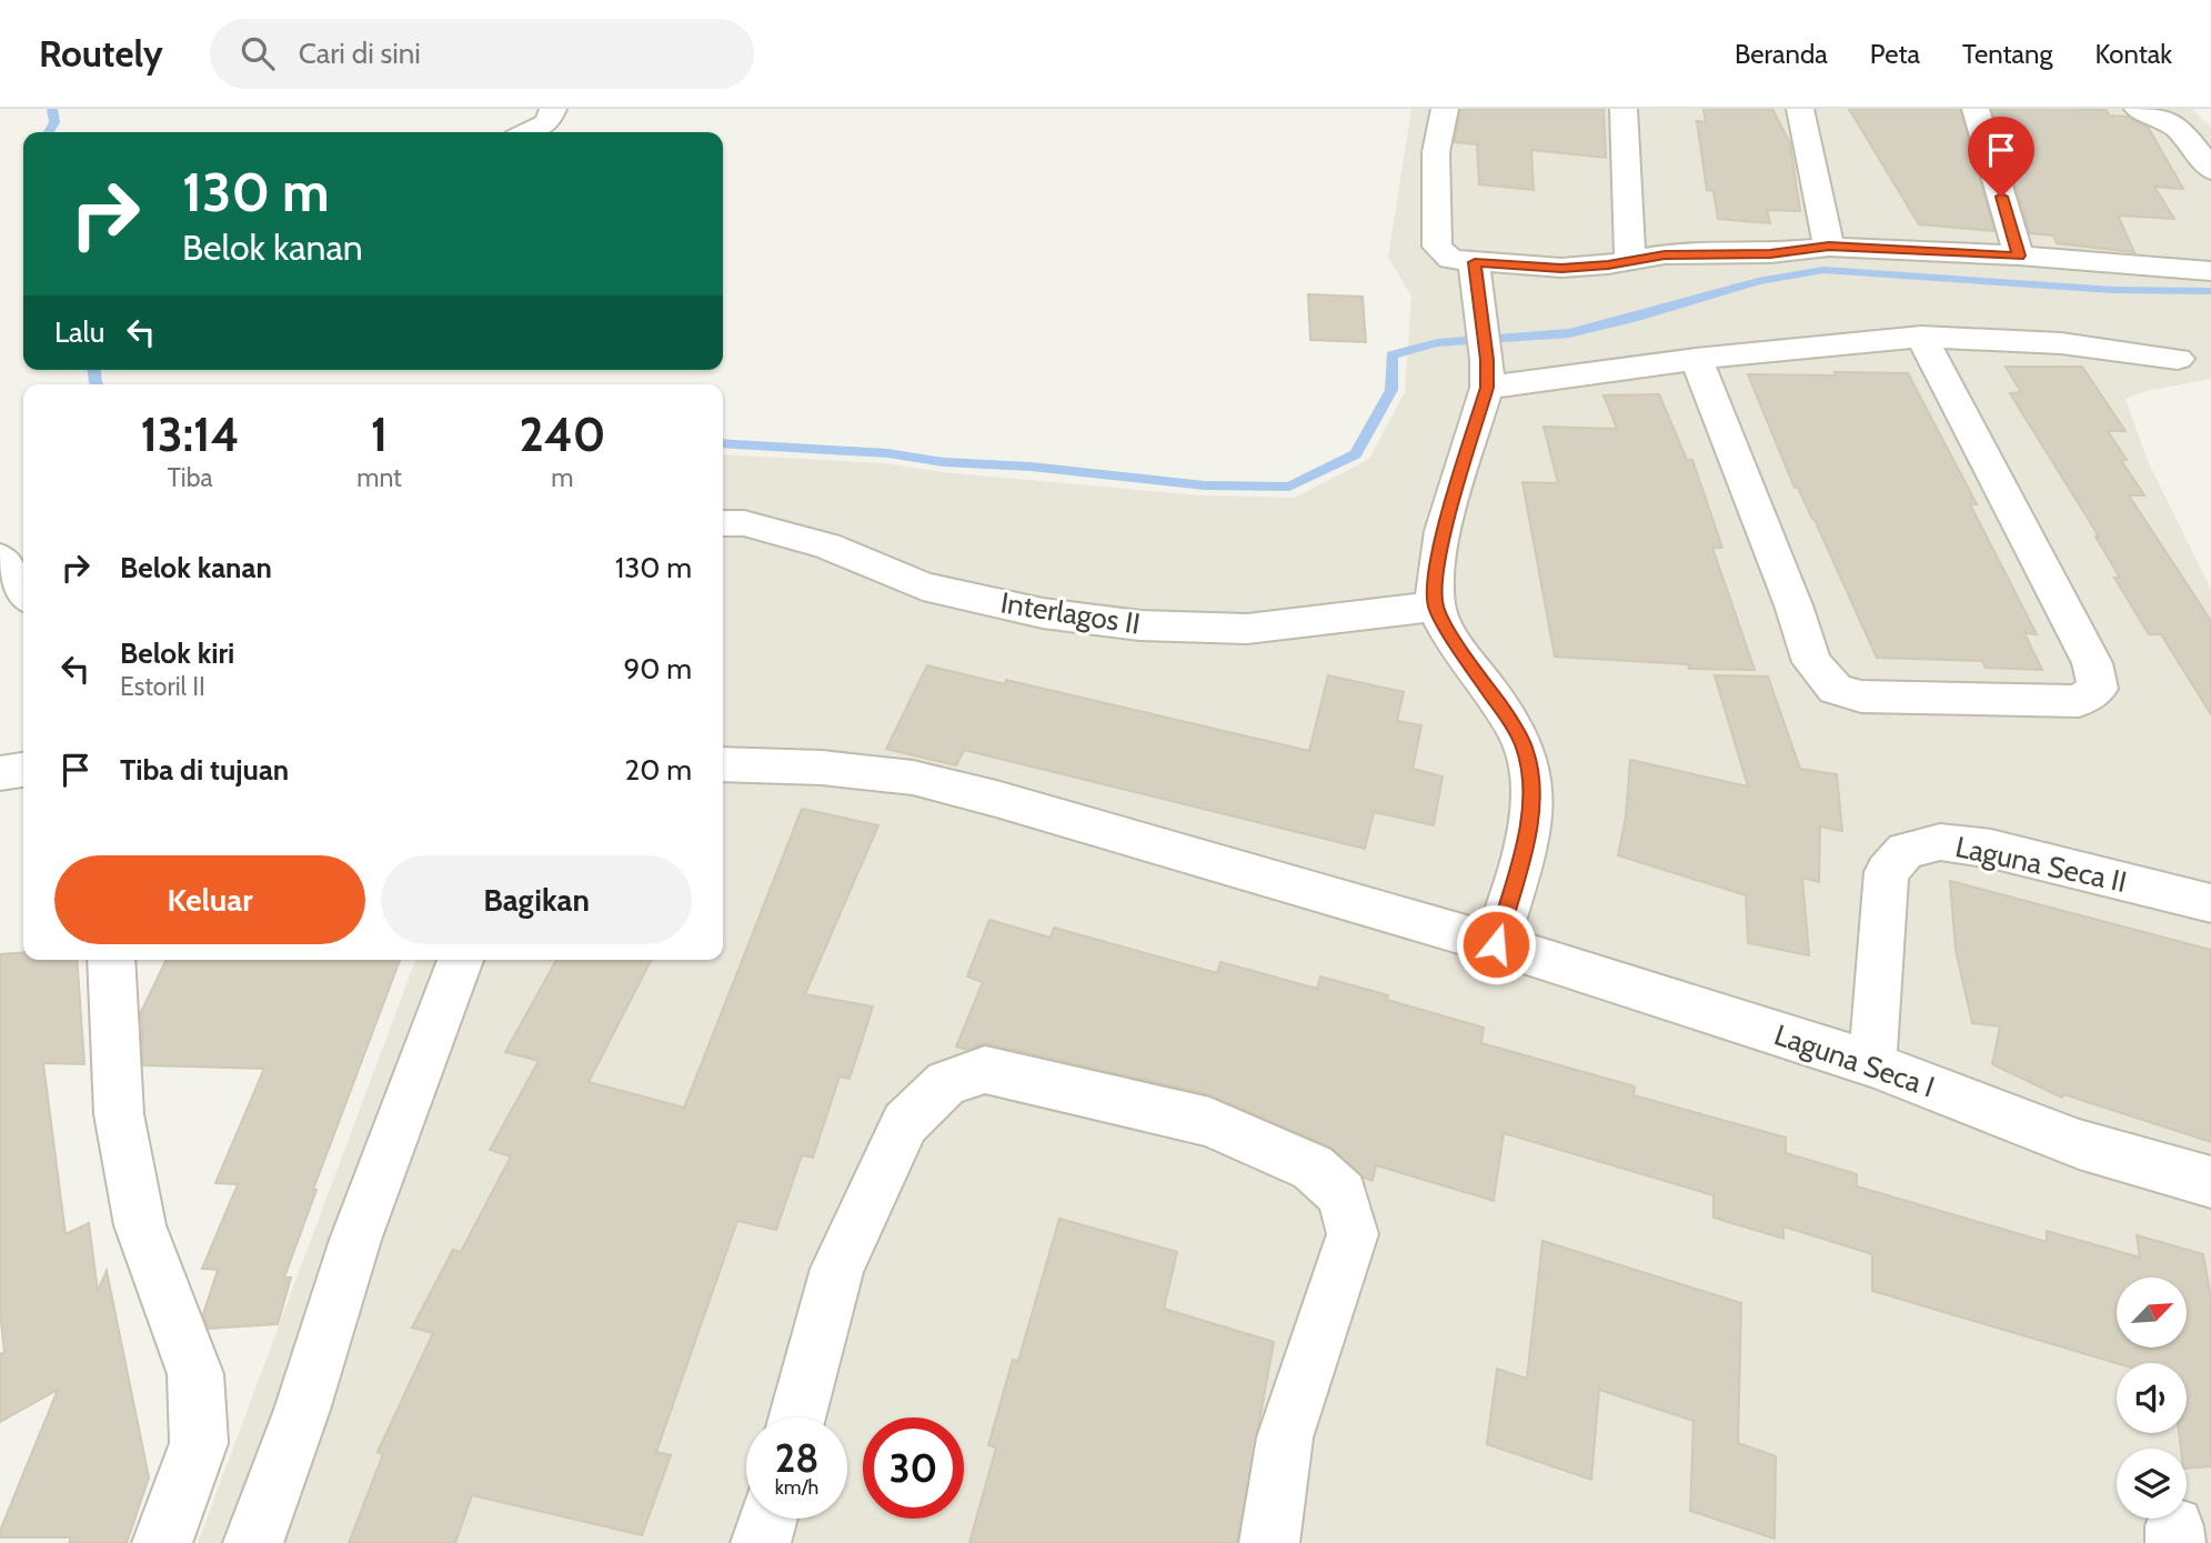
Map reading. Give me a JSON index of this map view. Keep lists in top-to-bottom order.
{
  "streets": {
    "street": ["Interlagos II", "Laguna Seca II", "Laguna Seca I"]
  },
  "crossings": [
    ["Laguna Seca II", "Laguna Seca I"]
  ],
  "north": "top right",
  "page": {
    "header": "Routely",
    "search": "Cari di sini",
    "nav": [
      "Beranda",
      "Peta",
      "Tentang",
      "Kontak"
    ],
    "turn": ["130 m", "Belok kanan"],
    "then": "Lalu",
    "eta": [
      "13:14",
      "Tiba",
      "1",
      "mnt",
      "240",
      "m"
    ],
    "list": [
      {
        "name": "Belok kanan",
        "value": "130 m"
      },
      {
        "name": "Belok kiri",
        "note": "Estoril II",
        "value": "90 m"
      },
      {
        "name": "Tiba di tujuan",
        "value": "20 m"
      }
    ],
    "buttons": ["Keluar", "Bagikan"],
    "speed": "28 km/h",
    "limit": "30"
  }
}
